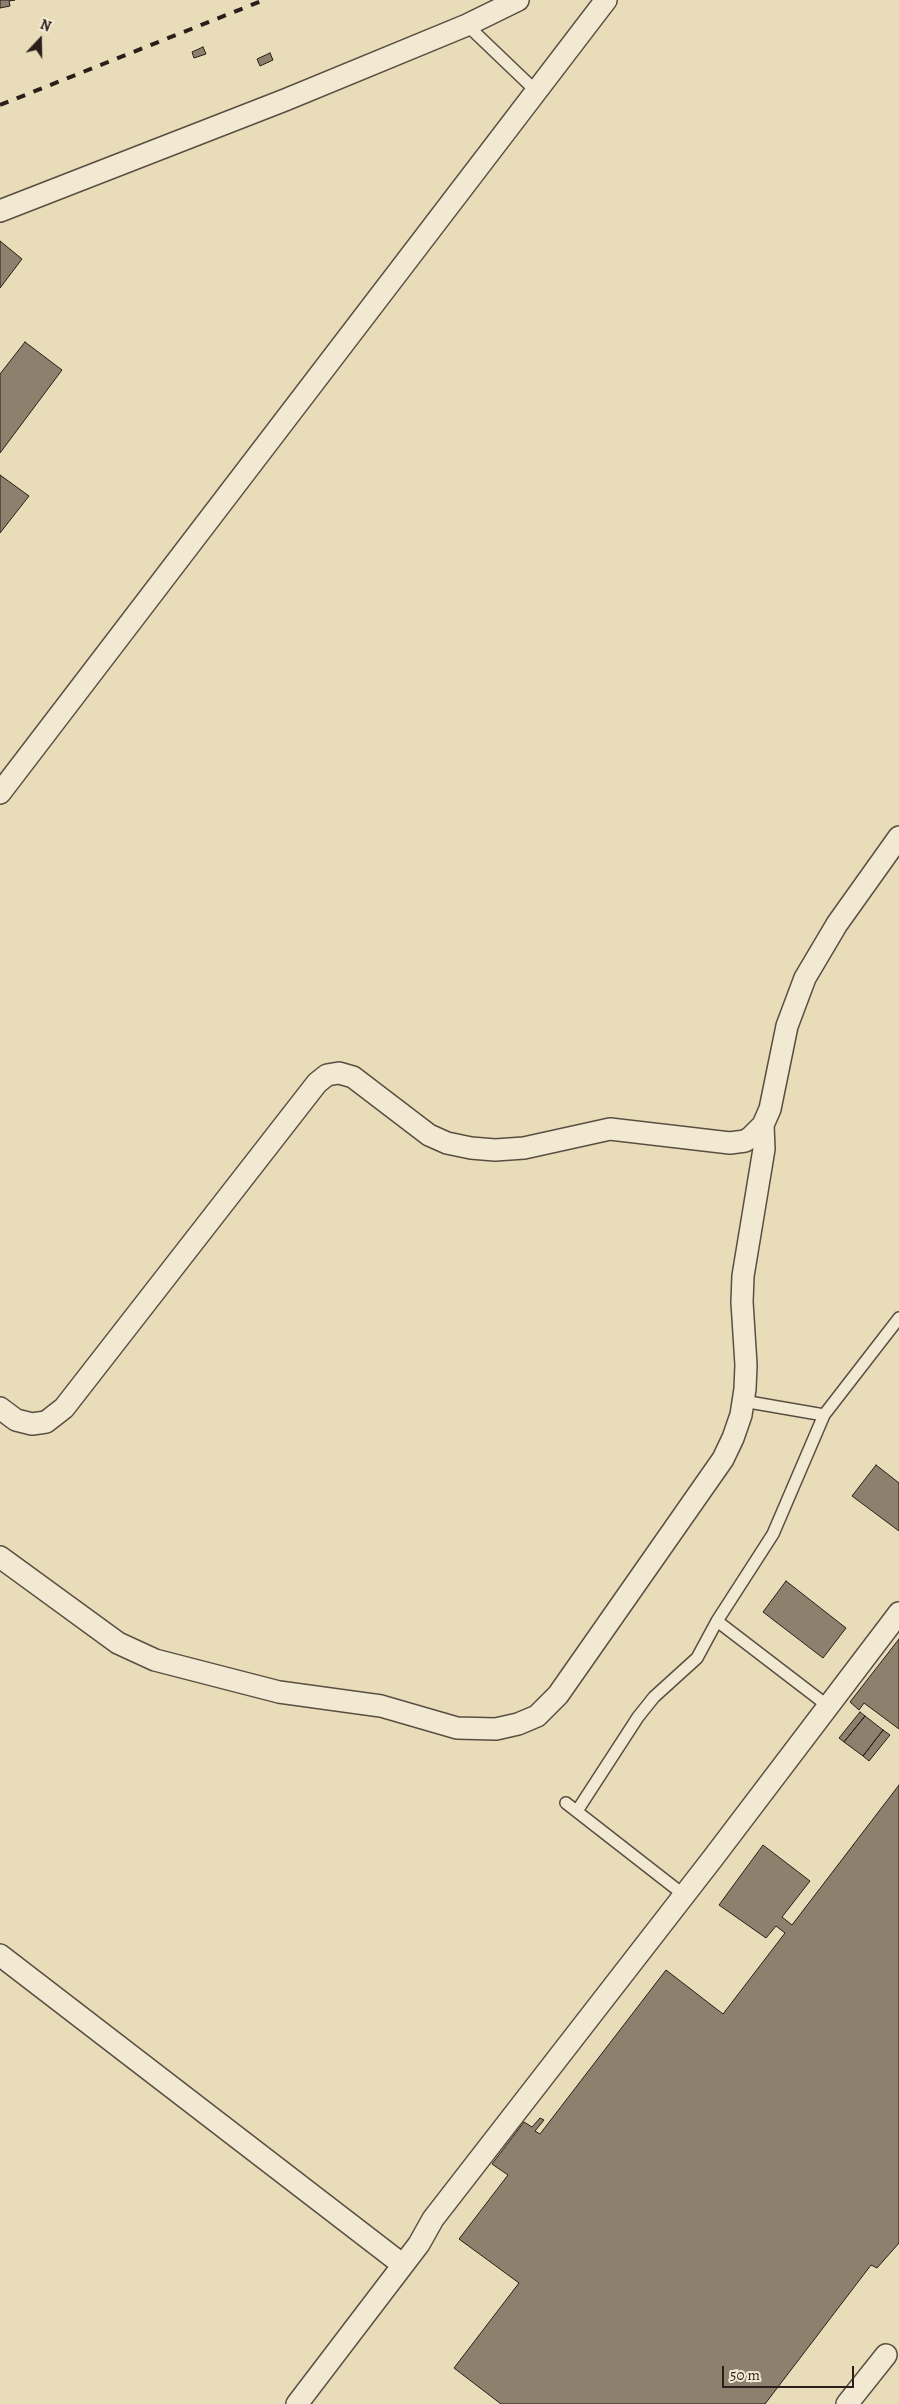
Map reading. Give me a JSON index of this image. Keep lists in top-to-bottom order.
{
  "scale_bar": "50 m",
  "north": "top"
}
